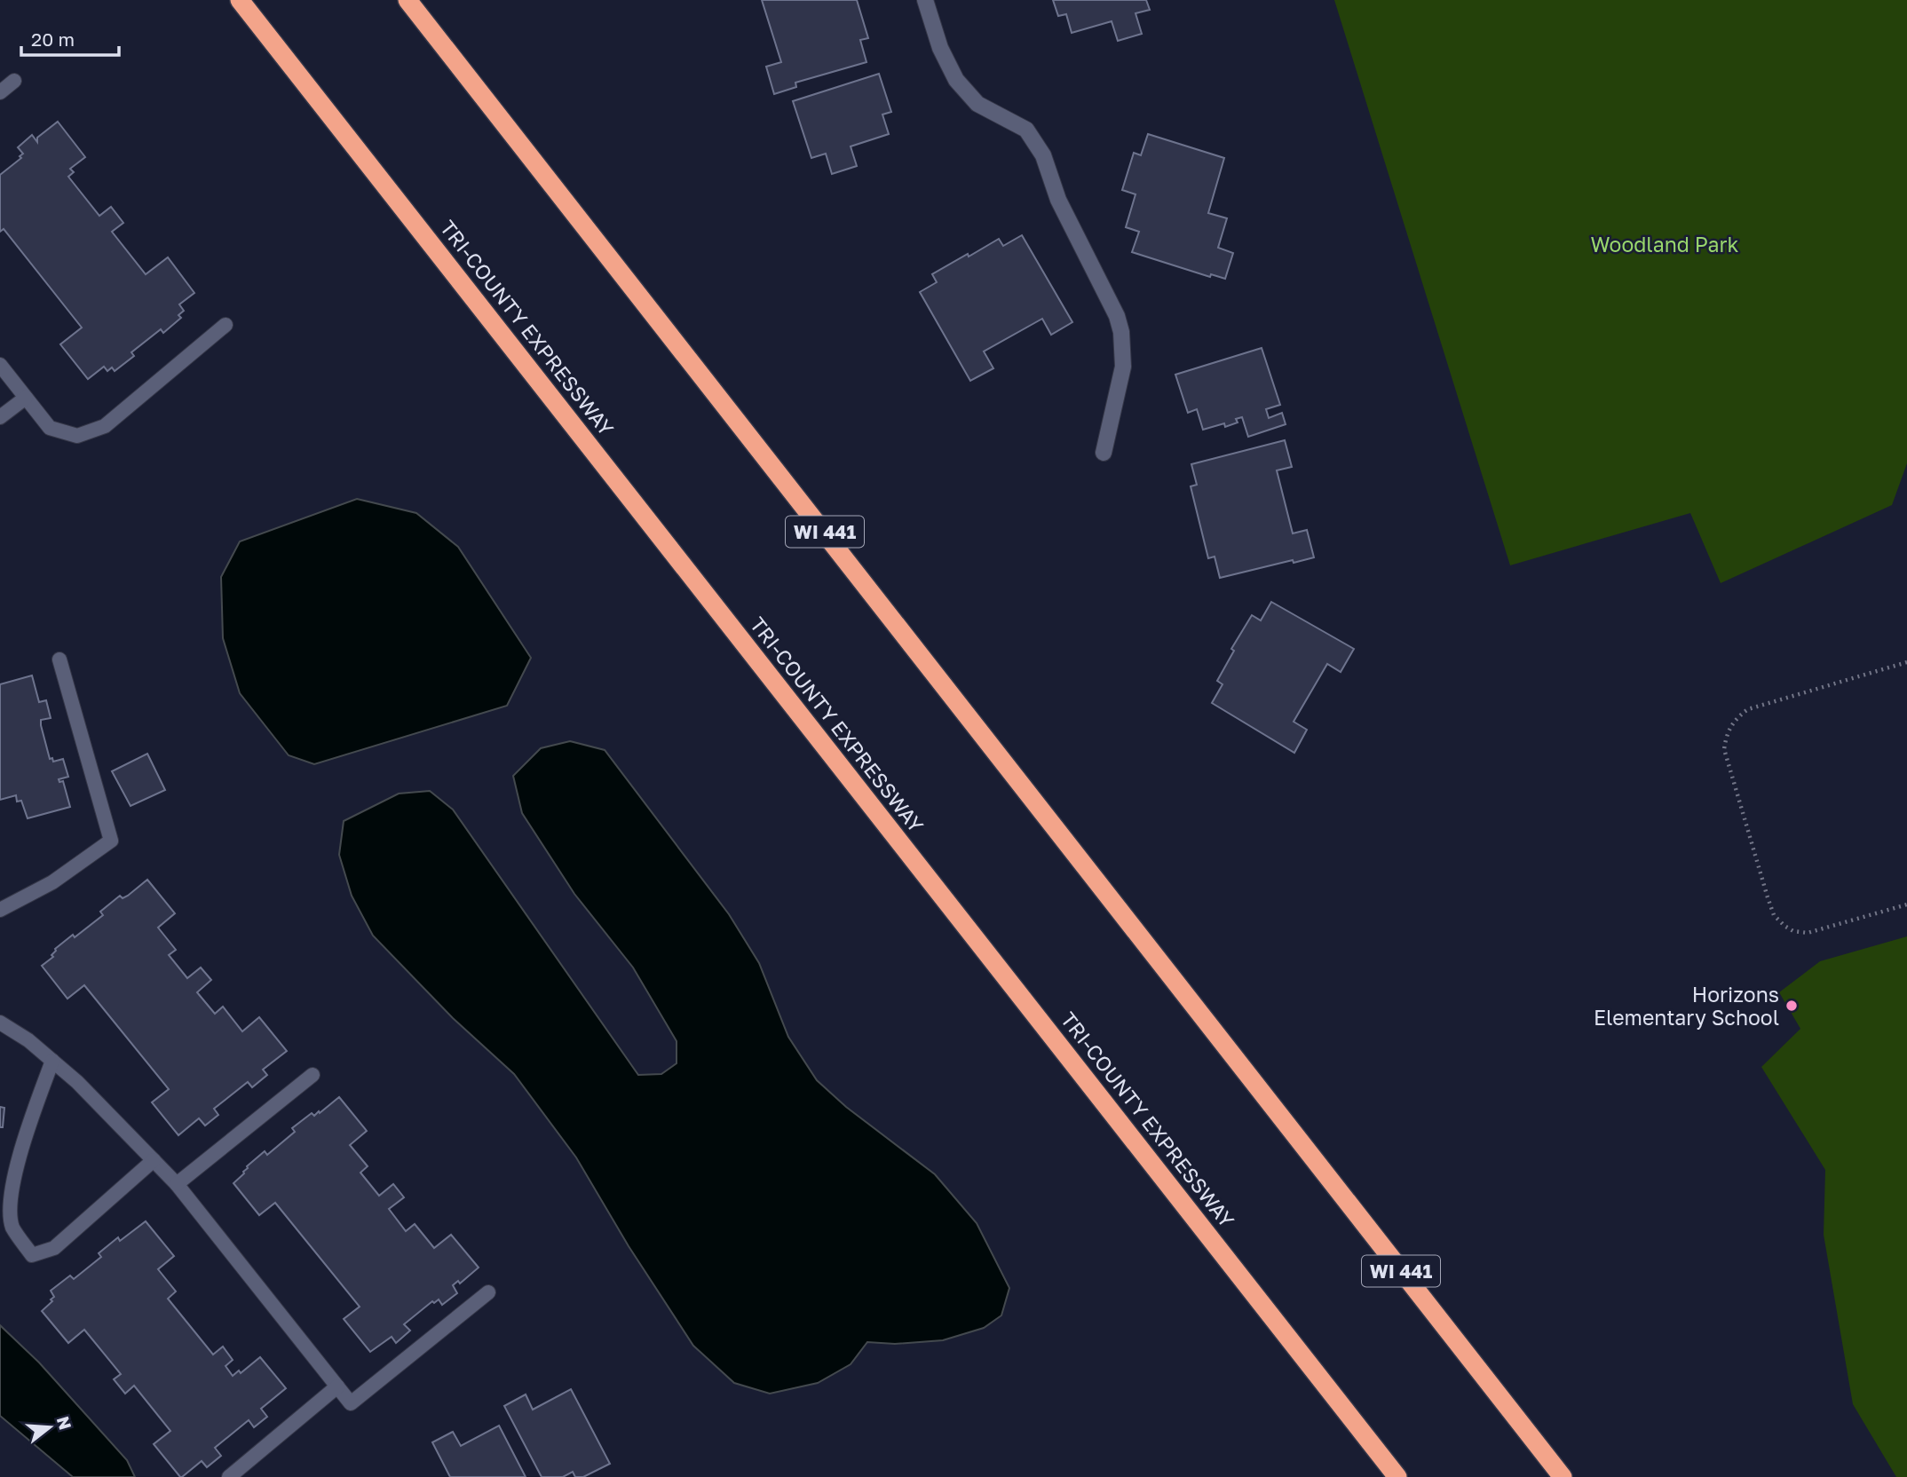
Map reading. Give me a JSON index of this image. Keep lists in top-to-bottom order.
{
  "streets": {
    "highway": ["TRI-COUNTY EXPRESSWAY", "WI 441"]
  },
  "parks": ["Woodland Park"],
  "places": ["Horizons Elementary School"],
  "scale_bar": "20 m",
  "north": "right"
}
